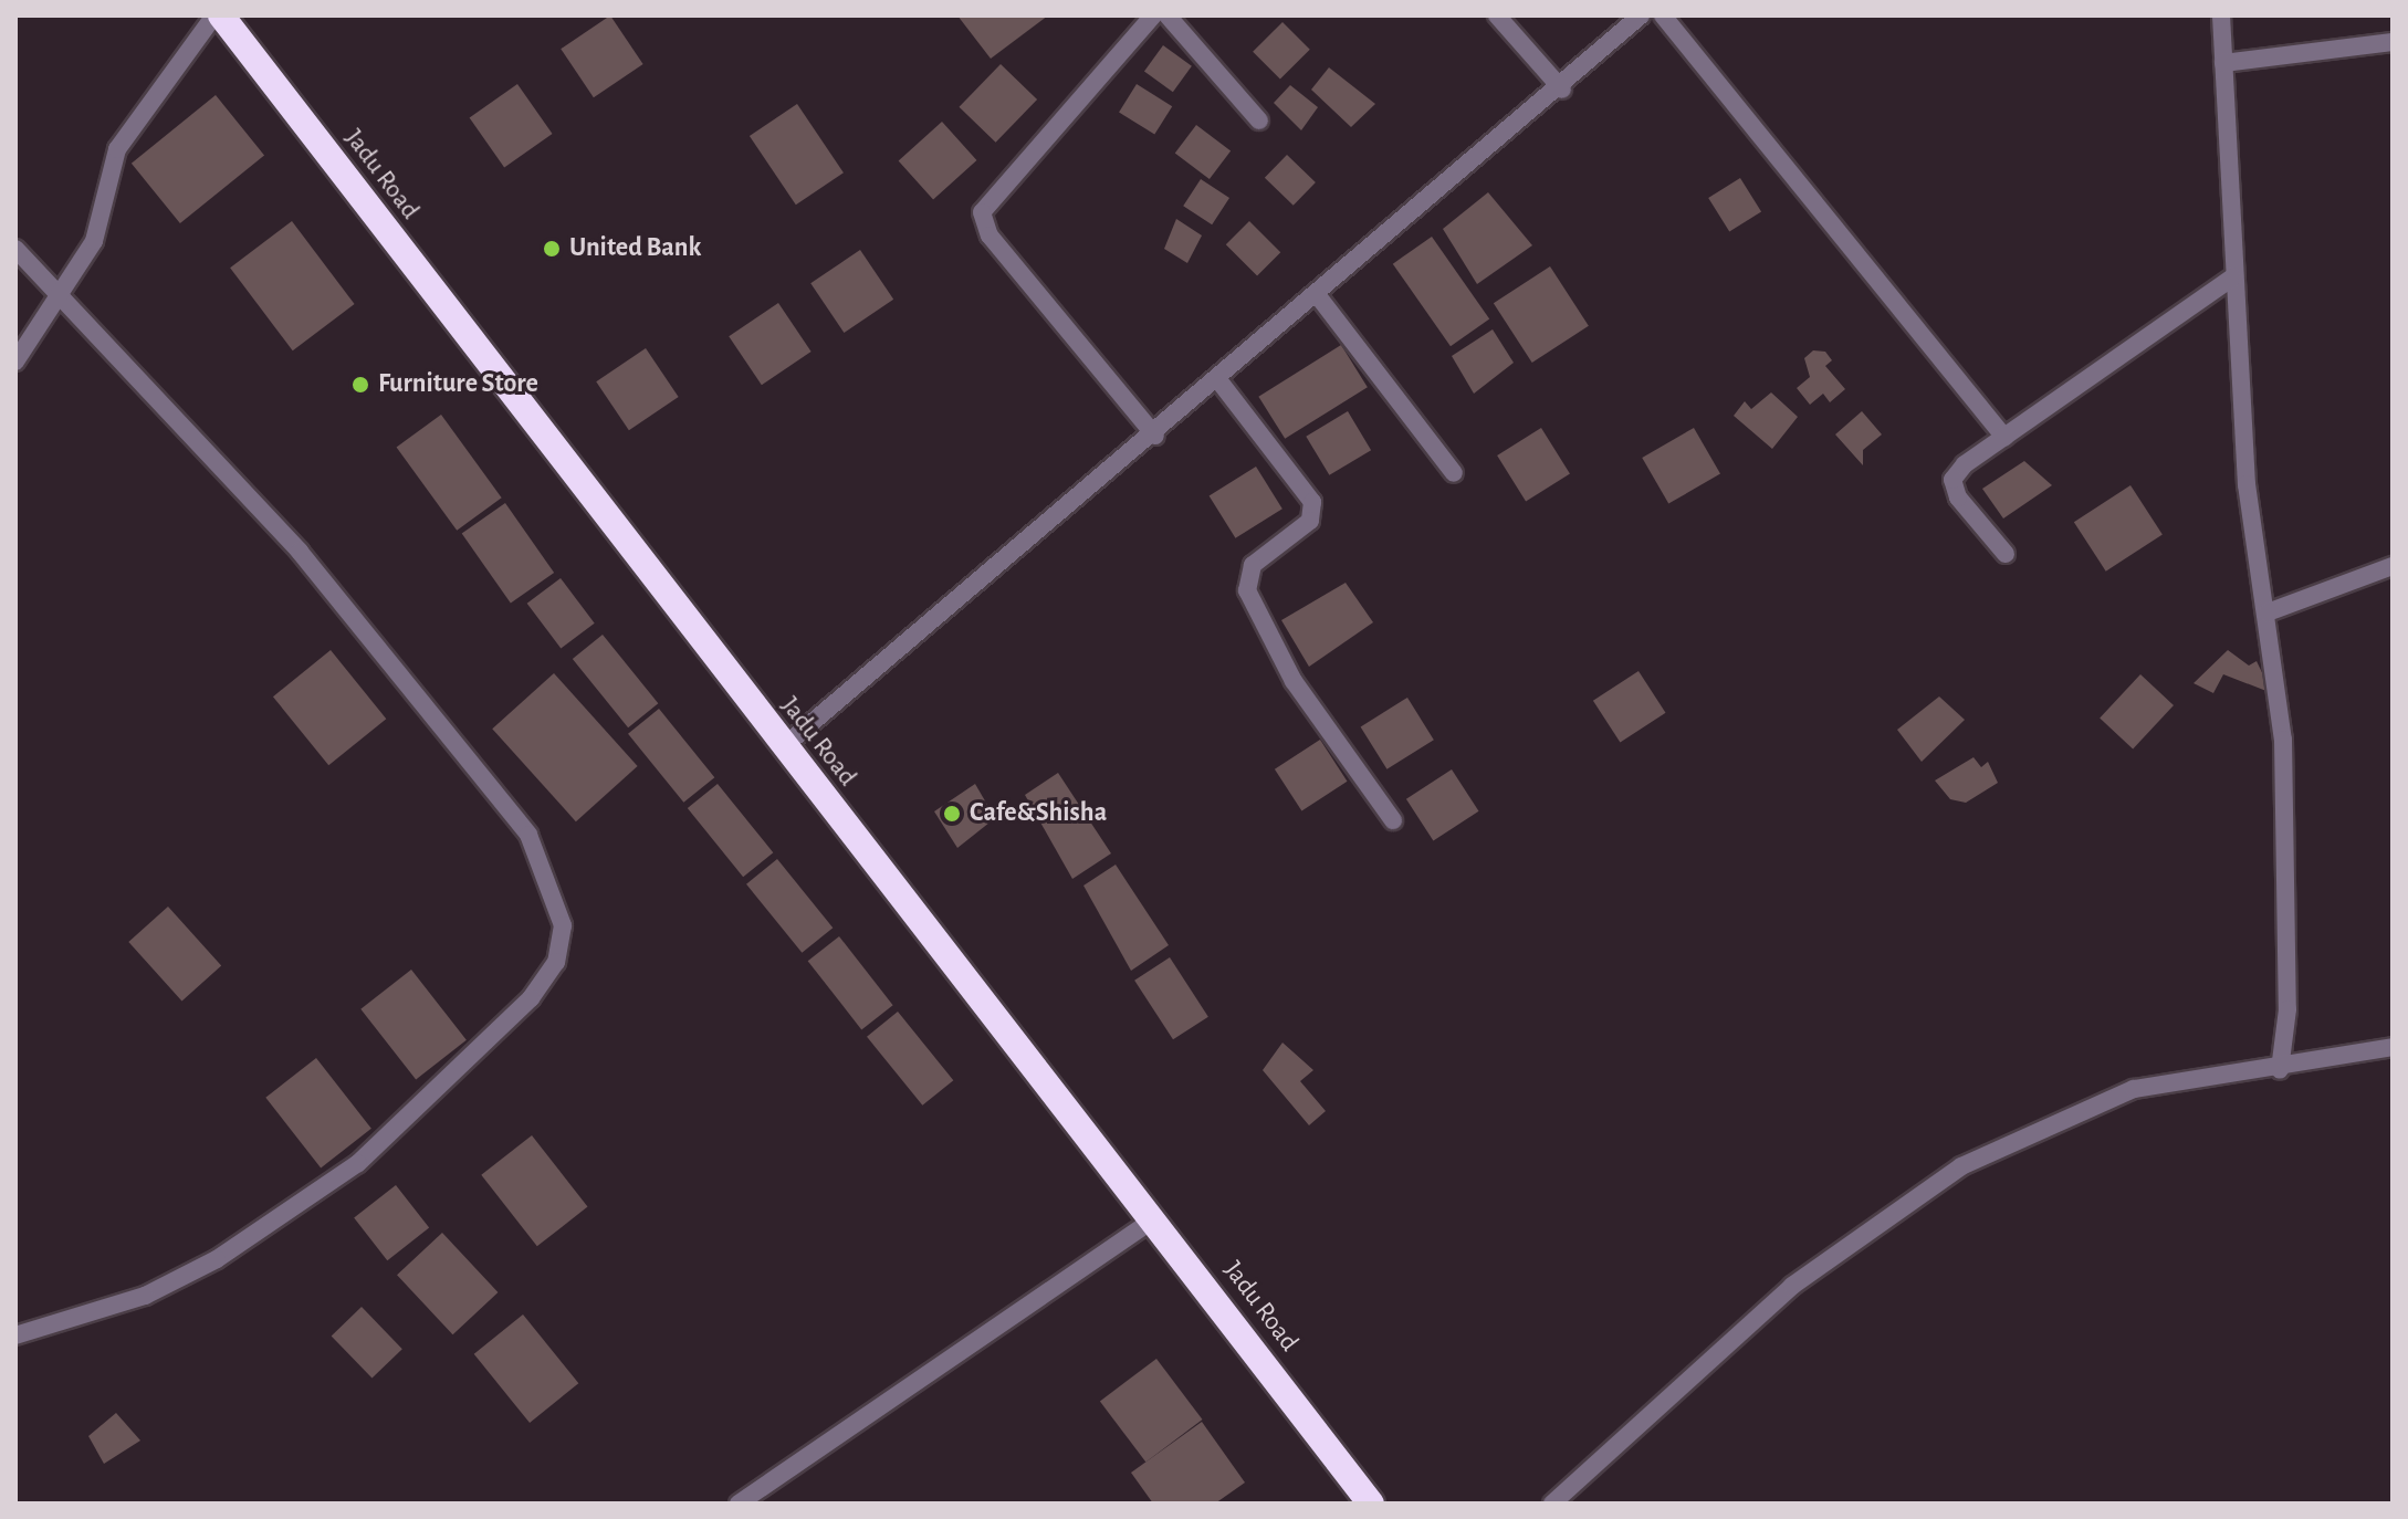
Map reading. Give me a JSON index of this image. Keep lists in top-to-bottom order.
{
  "streets": {
    "highway": ["Jadu Road"]
  },
  "places": ["United Bank", "Furniture Store", "Cafe&Shisha"]
}
